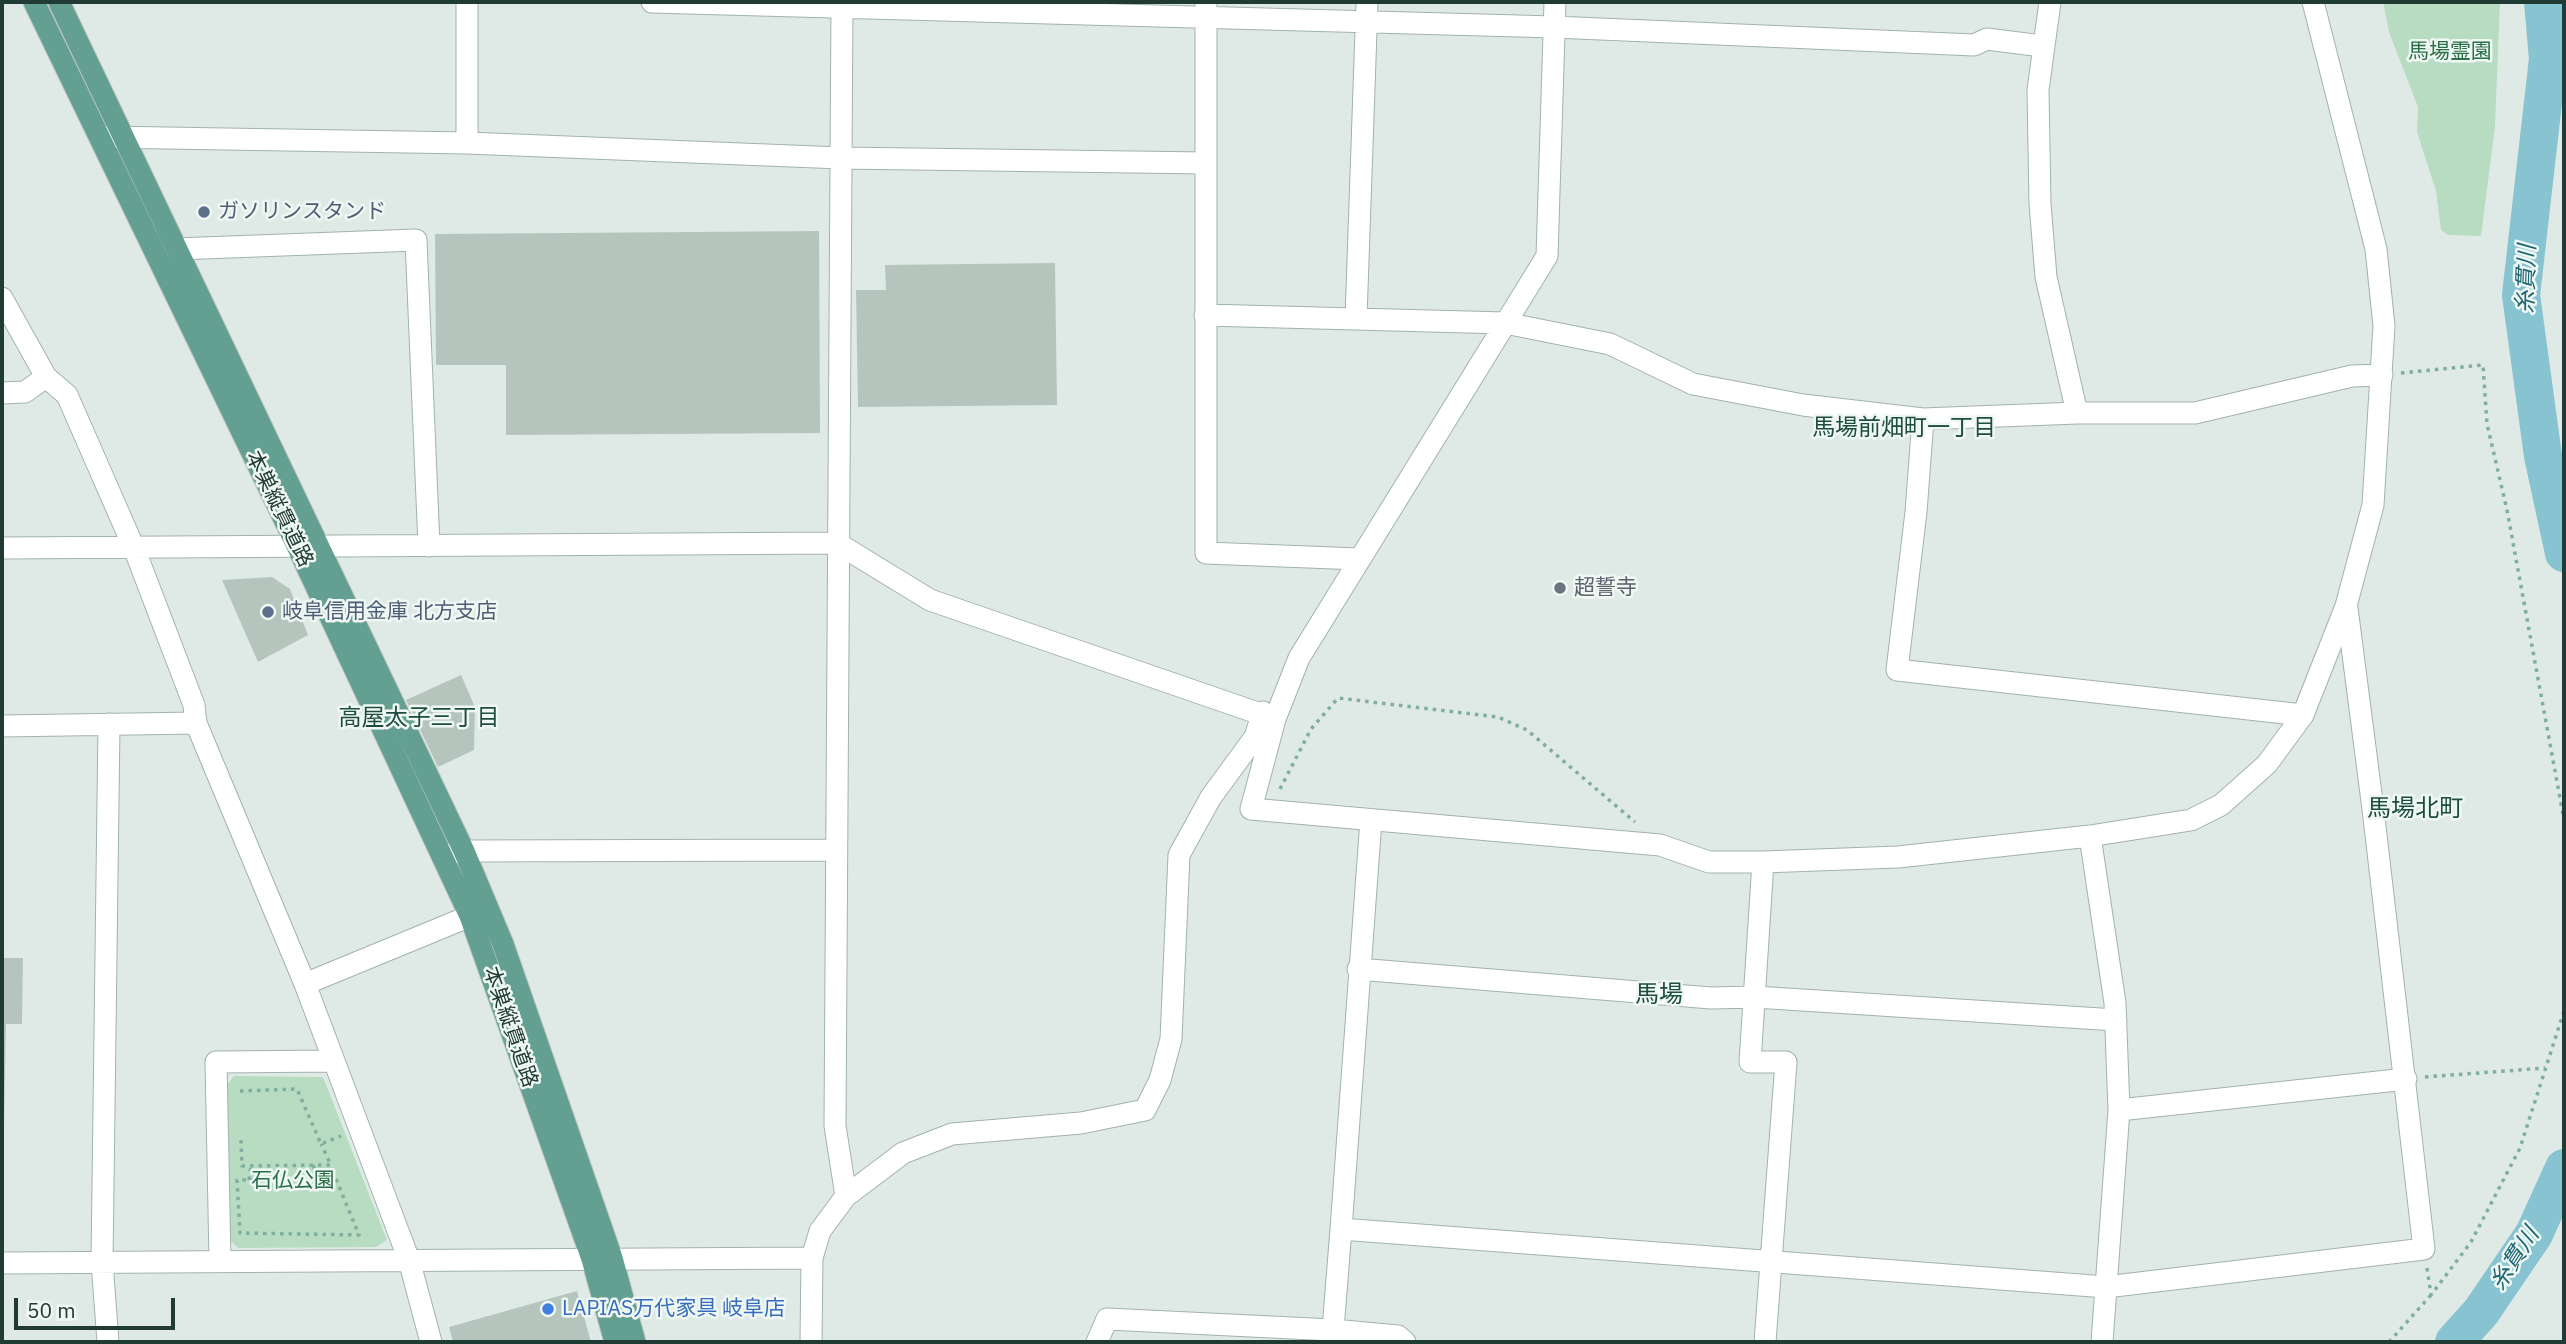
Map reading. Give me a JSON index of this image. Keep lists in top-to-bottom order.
{
  "streets": {
    "main road": ["本巣縦貫道路"]
  },
  "districts": [
    "馬場前畑町一丁目",
    "高屋太子三丁目",
    "馬場北町",
    "馬場"
  ],
  "water": ["糸貫川"],
  "parks": ["馬場霊園", "石仏公園"],
  "places": [
    "ガソリンスタンド",
    "超誓寺",
    "岐阜信用金庫 北方支店",
    "LAPIAS万代家具 岐阜店"
  ],
  "scale_bar": "50 m"
}
